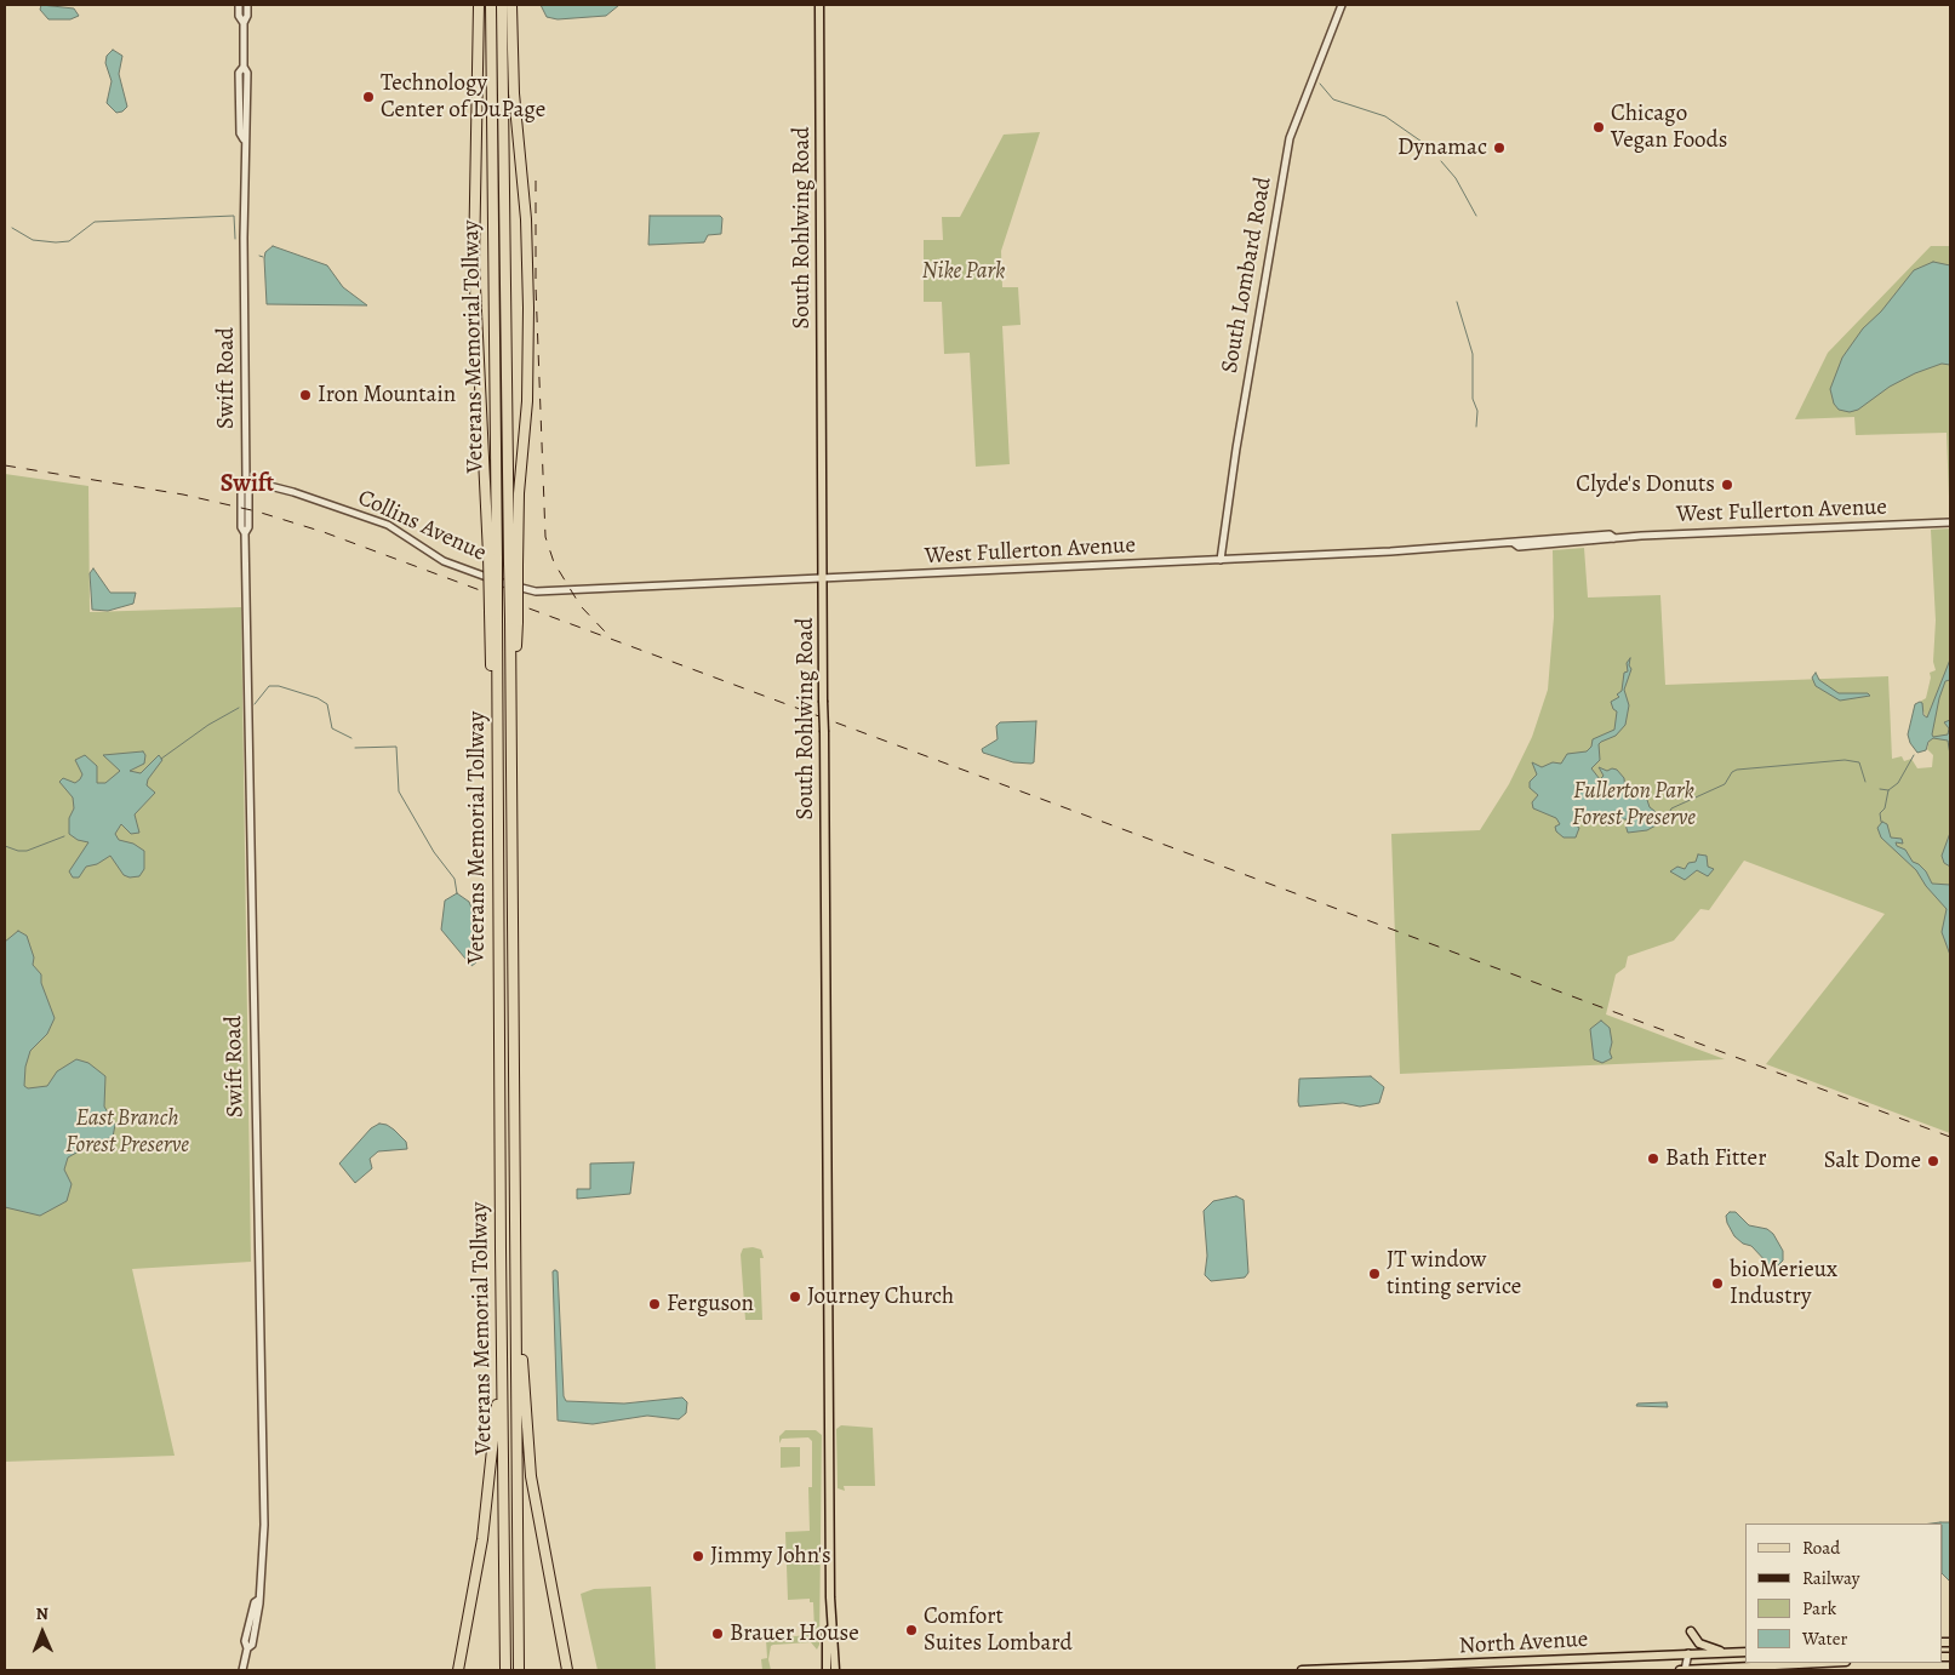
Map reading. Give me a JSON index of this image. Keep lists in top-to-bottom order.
{
  "streets": {
    "highway": ["Veterans Memorial Tollway"],
    "main road": ["South Rohlwing Road", "North Avenue"],
    "street": [
      "South Lombard Road",
      "Swift Road",
      "West Fullerton Avenue",
      "Collins Avenue"
    ]
  },
  "crossings": [
    ["South Rohlwing Road", "West Fullerton Avenue"],
    ["South Lombard Road", "West Fullerton Avenue"],
    ["Swift Road", "Collins Avenue"],
    ["West Fullerton Avenue", "Collins Avenue"]
  ],
  "districts": ["Swift"],
  "parks": ["Nike Park", "Fullerton Park Forest Preserve", "East Branch Forest Preserve"],
  "places": [
    "Technology Center of DuPage",
    "Chicago Vegan Foods",
    "Dynamac",
    "Iron Mountain",
    "Clyde's Donuts",
    "Bath Fitter",
    "Salt Dome",
    "JT window tinting service",
    "bioMerieux Industry",
    "Journey Church",
    "Ferguson",
    "Jimmy John's",
    "Comfort Suites Lombard",
    "Brauer House"
  ],
  "legend": [
    "Road",
    "Railway",
    "Park",
    "Water"
  ],
  "north": "top"
}
